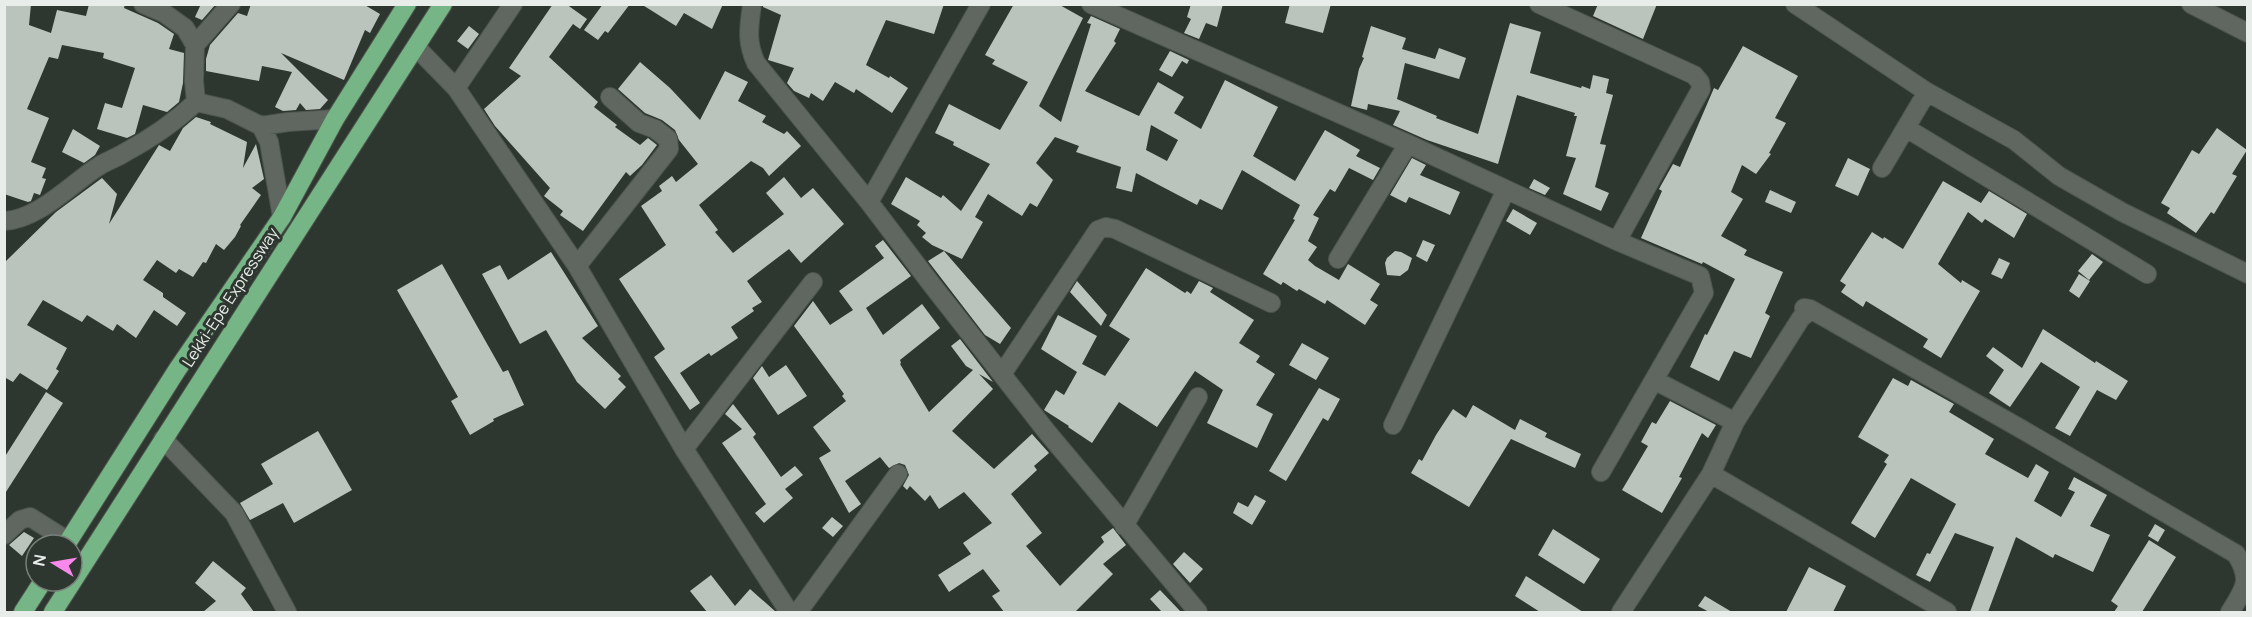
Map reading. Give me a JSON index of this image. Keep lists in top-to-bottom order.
{
  "streets": {
    "highway": ["Lekki-Epe Expressway"]
  },
  "north": "left"
}
